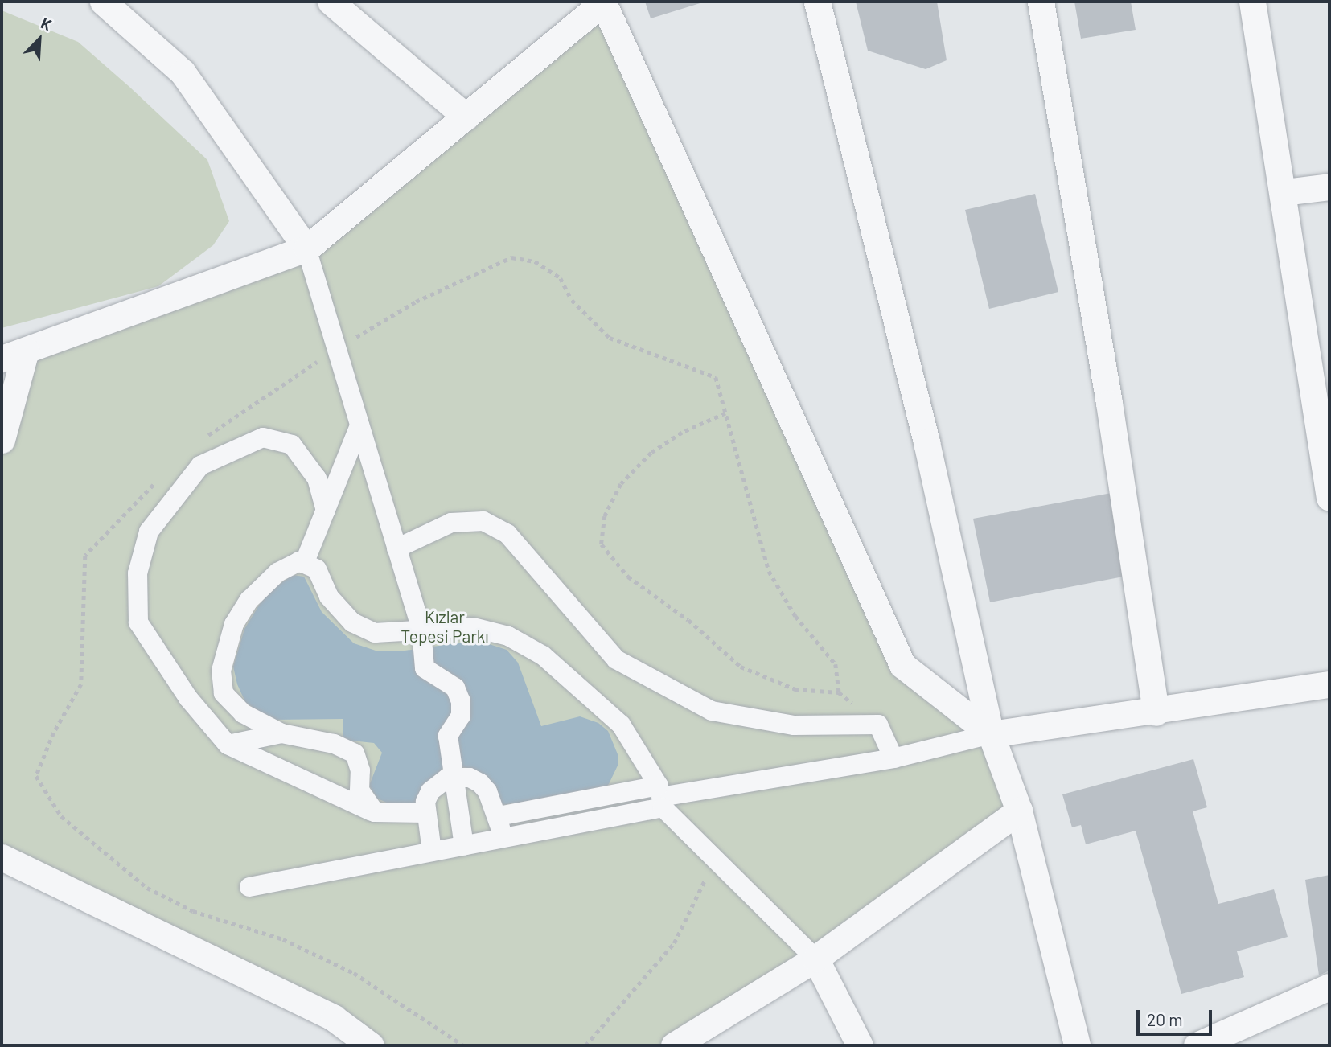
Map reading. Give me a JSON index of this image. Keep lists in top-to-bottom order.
{
  "parks": ["Kızlar Tepesi Parkı"],
  "scale_bar": "20 m",
  "north": "top right"
}
